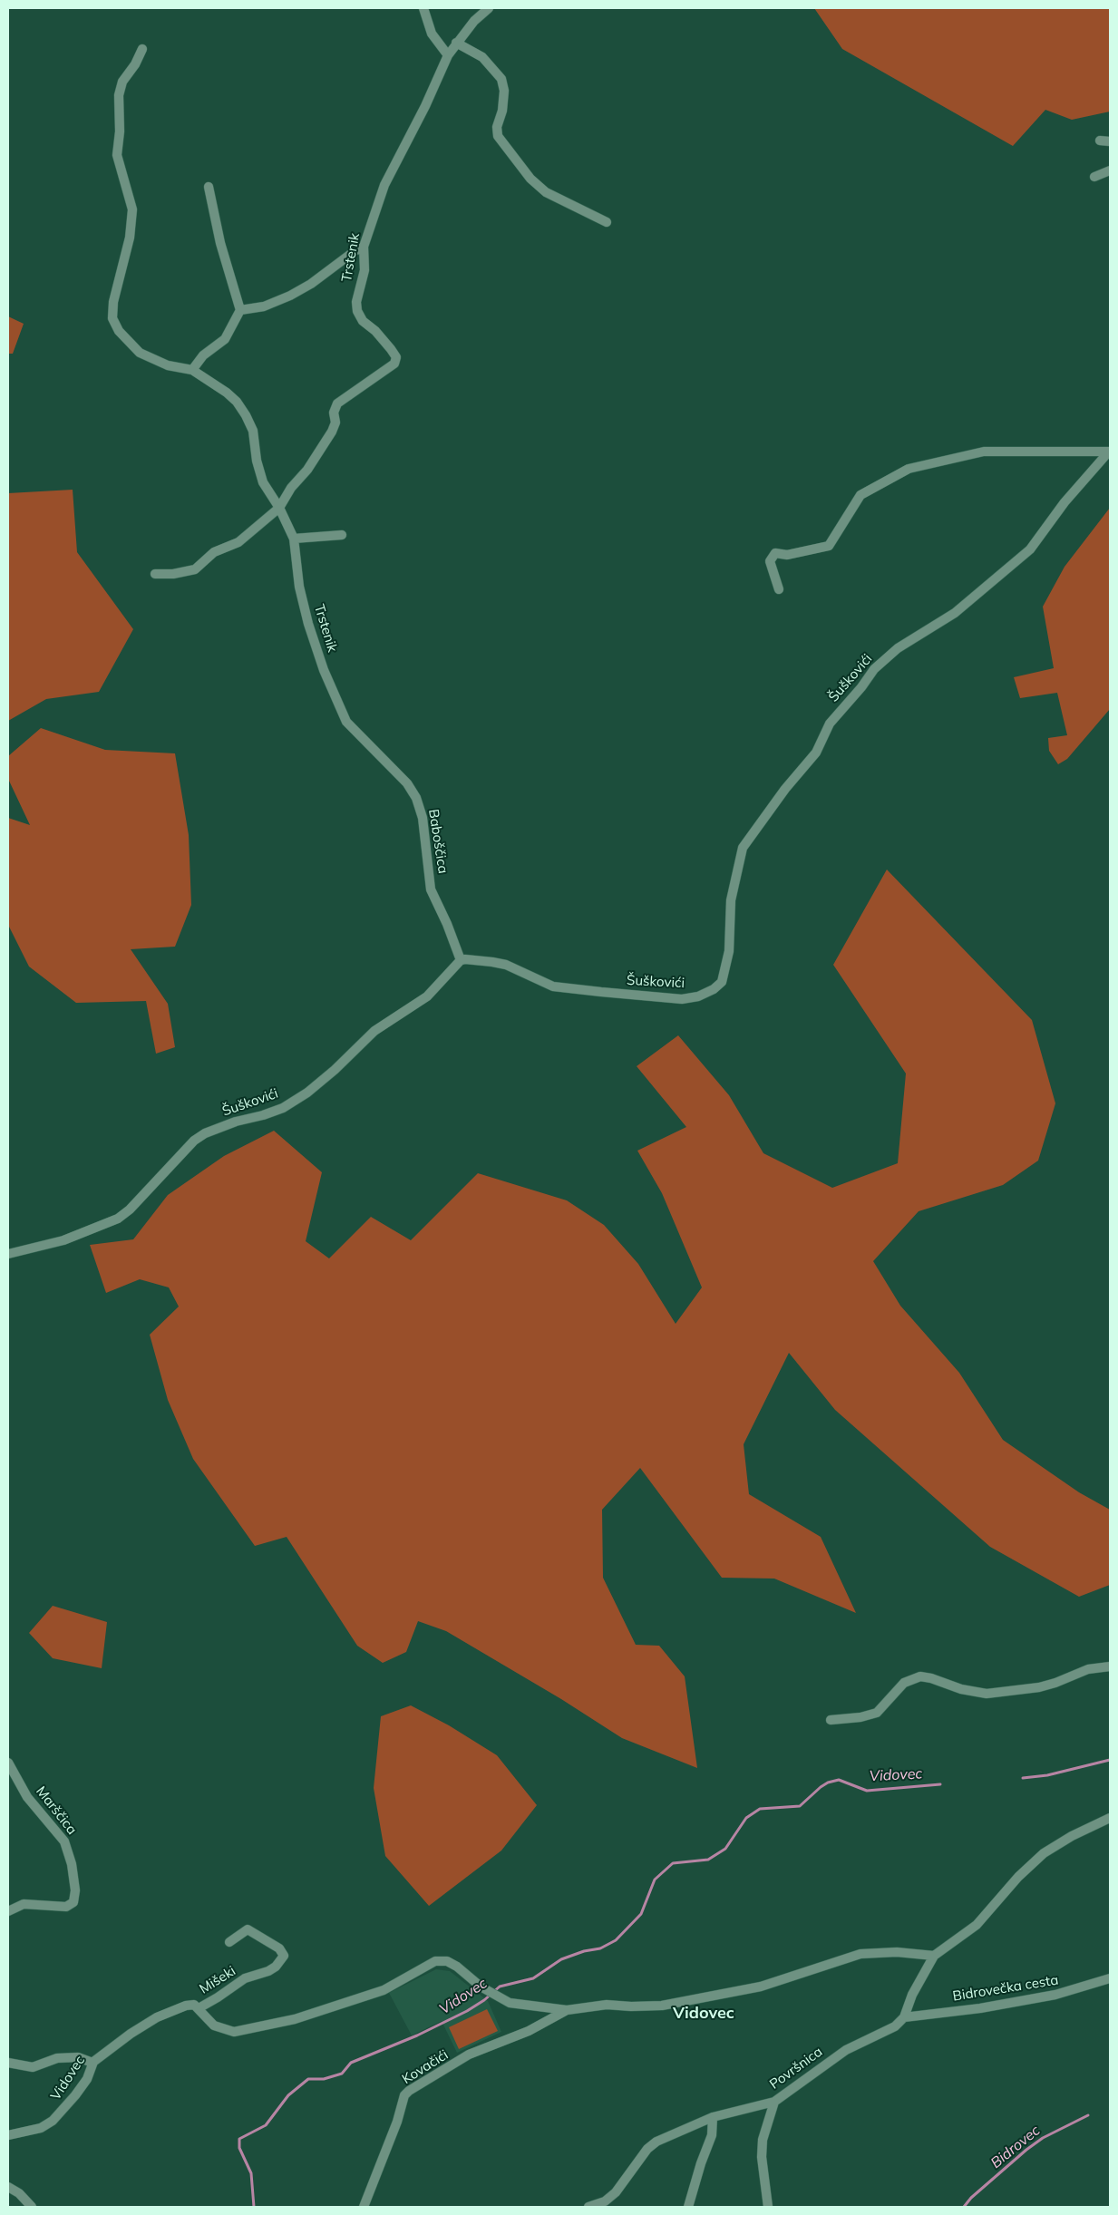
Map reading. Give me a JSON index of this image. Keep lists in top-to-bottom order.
{
  "streets": {
    "street": [
      "Trstenik",
      "Šuškovići",
      "Baboščica",
      "Marščica",
      "Mišeki",
      "Bidrovečka cesta",
      "Kovačići",
      "Površnica",
      "Vidovec"
    ]
  },
  "crossings": [
    ["Trstenik", "Baboščica"],
    ["Šuškovići", "Baboščica"],
    ["Mišeki", "Vidovec"],
    ["Bidrovečka cesta", "Površnica"]
  ],
  "districts": ["Vidovec"],
  "water": ["Vidovec", "Bidrovec"]
}
